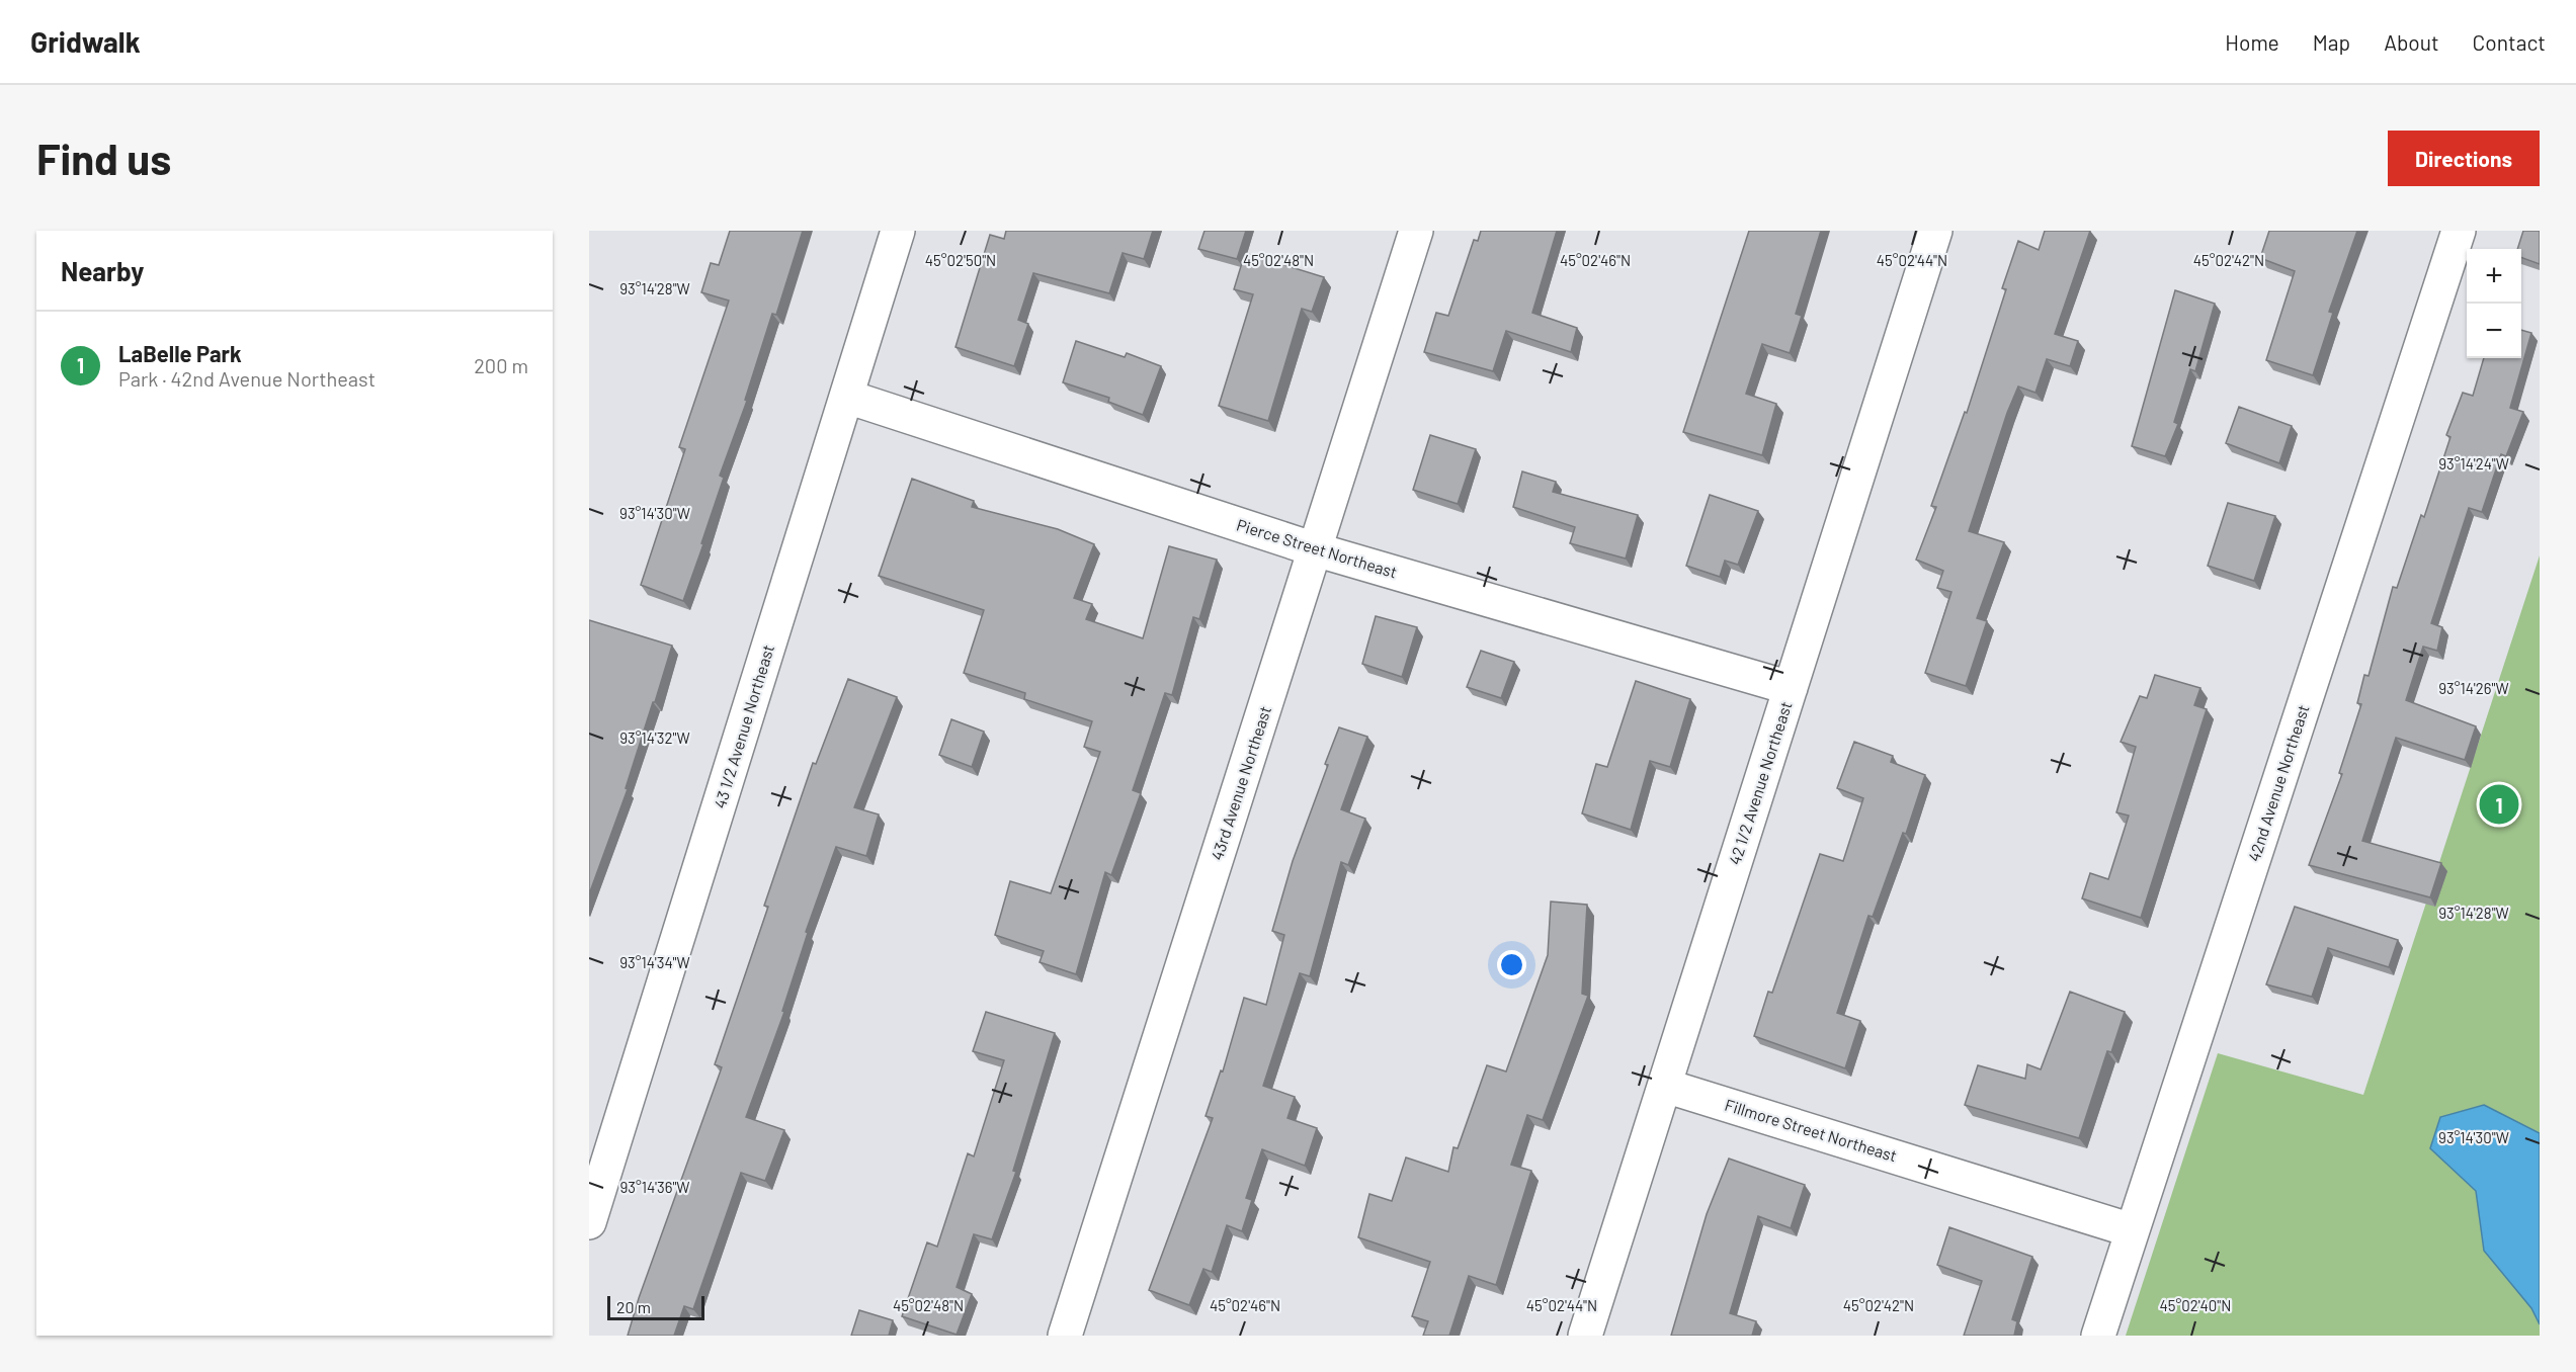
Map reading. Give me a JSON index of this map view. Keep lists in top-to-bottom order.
{
  "streets": {
    "street": [
      "Pierce Street Northeast",
      "43 1/2 Avenue Northeast",
      "43rd Avenue Northeast",
      "42 1/2 Avenue Northeast",
      "42nd Avenue Northeast",
      "Fillmore Street Northeast"
    ]
  },
  "crossings": [
    ["Pierce Street Northeast", "43 1/2 Avenue Northeast"],
    ["Pierce Street Northeast", "43rd Avenue Northeast"],
    ["Pierce Street Northeast", "42 1/2 Avenue Northeast"],
    ["42 1/2 Avenue Northeast", "Fillmore Street Northeast"],
    ["42nd Avenue Northeast", "Fillmore Street Northeast"]
  ],
  "scale_bar": "20 m",
  "page": {
    "header": "Gridwalk",
    "nav": [
      "Home",
      "Map",
      "About",
      "Contact"
    ],
    "buttons": "Directions",
    "title": "Find us",
    "heading": "Nearby",
    "map_buttons": ["+", "−"],
    "list": [
      {
        "mark": "1",
        "name": "LaBelle Park",
        "note": "Park · 42nd Avenue Northeast",
        "value": "200 m"
      }
    ],
    "pins": "1",
    "scale": "20 m"
  },
  "coordinates": [
    "45°02'50\"N",
    "45°02'48\"N",
    "45°02'46\"N",
    "45°02'44\"N",
    "45°02'42\"N",
    "93°14'28\"W",
    "93°14'24\"W",
    "93°14'30\"W",
    "93°14'26\"W",
    "93°14'32\"W",
    "93°14'34\"W",
    "93°14'36\"W",
    "45°02'40\"N"
  ]
}
